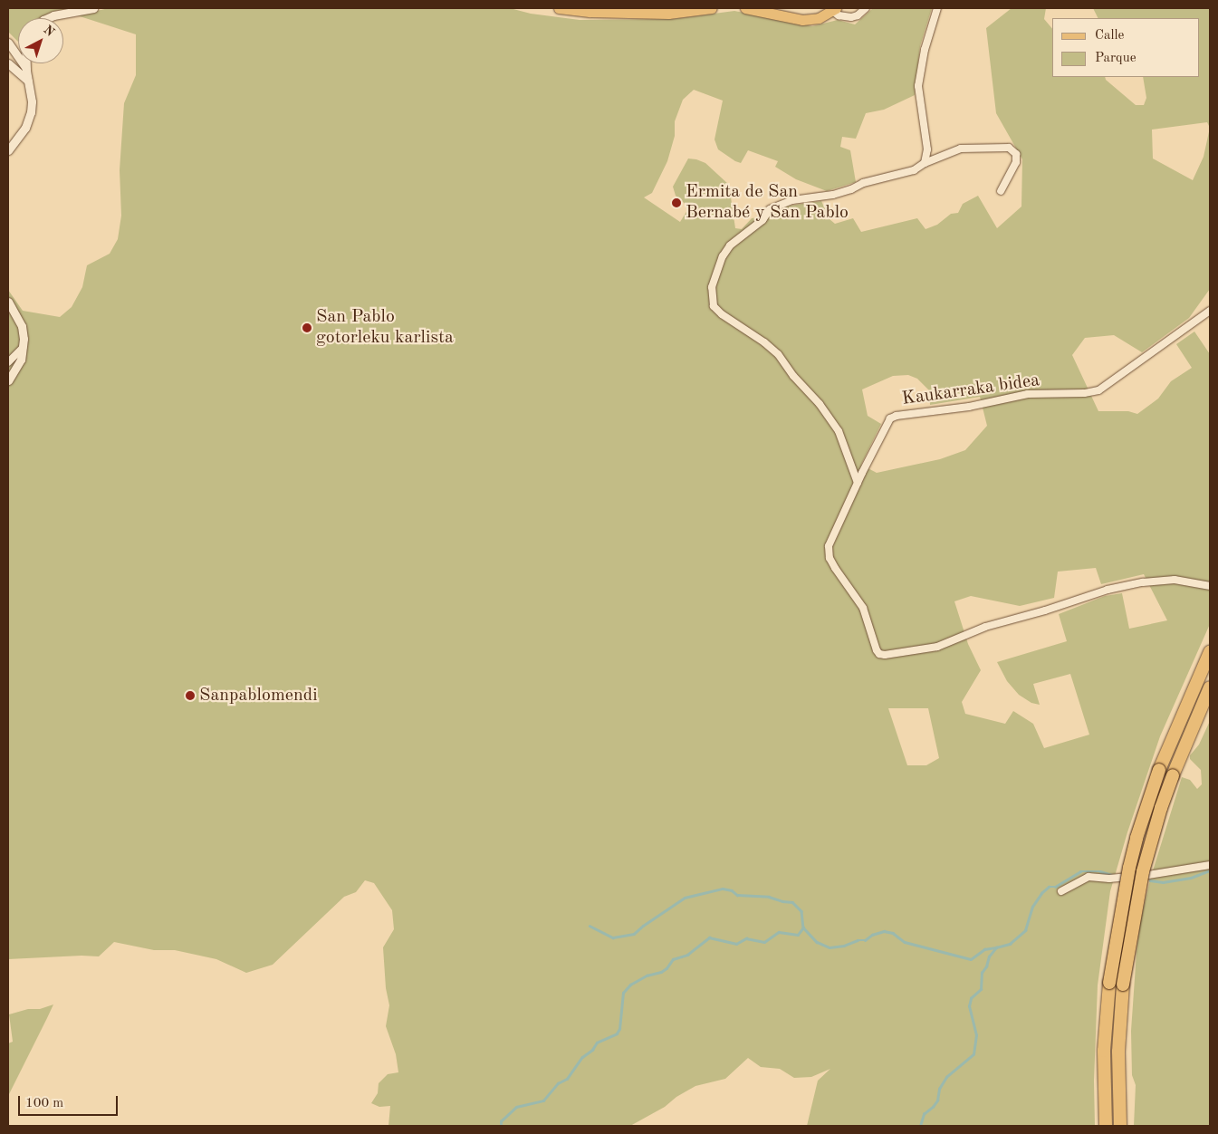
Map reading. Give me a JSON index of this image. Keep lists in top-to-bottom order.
{
  "streets": {
    "street": ["Kaukarraka bidea"]
  },
  "places": ["Ermita de San Bernabé y San Pablo", "San Pablo gotorleku karlista", "Sanpablomendi"],
  "legend": ["Calle", "Parque"],
  "scale_bar": "100 m",
  "north": "top right"
}
